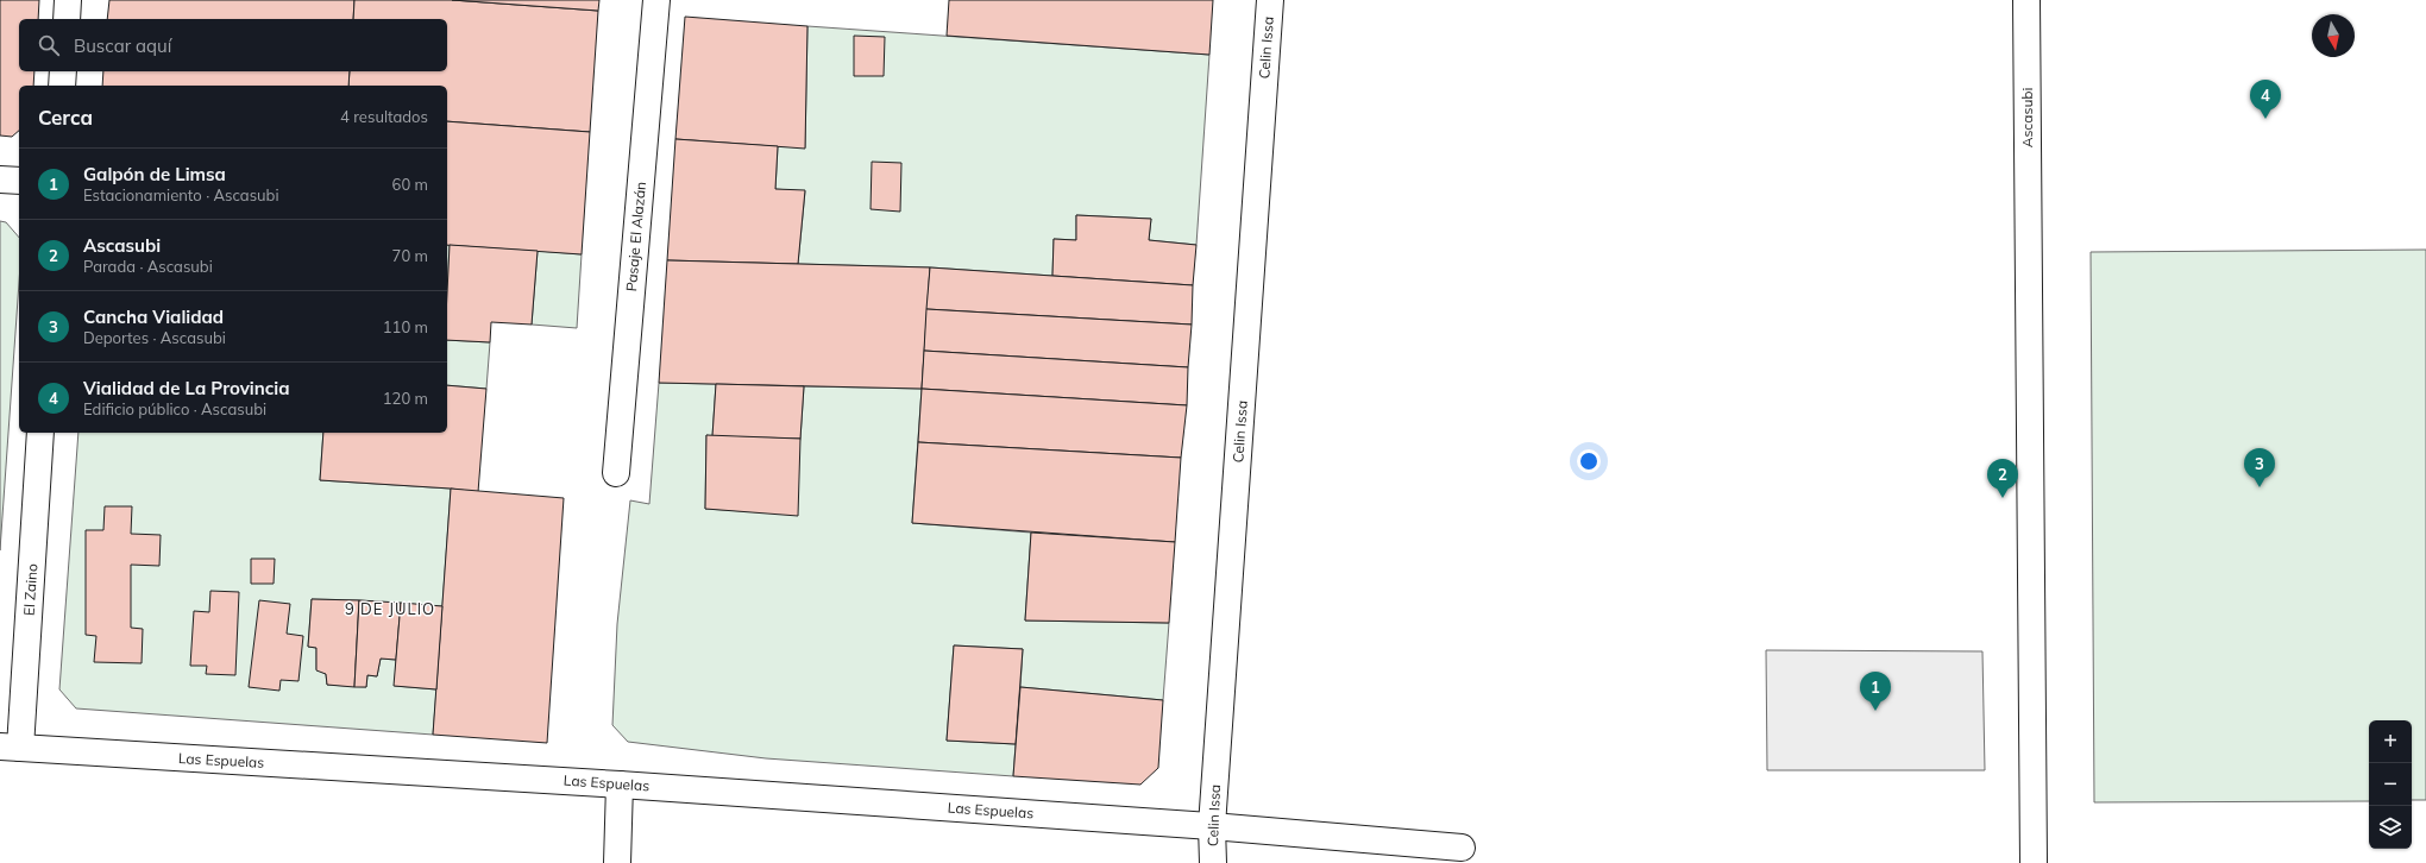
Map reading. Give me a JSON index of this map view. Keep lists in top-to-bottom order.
{
  "streets": {
    "street": [
      "Celin Issa",
      "Ascasubi",
      "Pasaje El Alazán",
      "El Zaino",
      "Las Espuelas"
    ]
  },
  "crossings": [
    ["Celin Issa", "Las Espuelas"],
    ["El Zaino", "Las Espuelas"]
  ],
  "districts": ["9 DE JULIO"],
  "north": "bottom",
  "page": {
    "search": "Buscar aquí",
    "pins": [
      "4",
      "3",
      "2",
      "1"
    ],
    "heading": ["Cerca", "4 resultados"],
    "list": [
      {
        "mark": "1",
        "name": "Galpón de Limsa",
        "note": "Estacionamiento · Ascasubi",
        "value": "60 m"
      },
      {
        "mark": "2",
        "name": "Ascasubi",
        "note": "Parada · Ascasubi",
        "value": "70 m"
      },
      {
        "mark": "3",
        "name": "Cancha Vialidad",
        "note": "Deportes · Ascasubi",
        "value": "110 m"
      },
      {
        "mark": "4",
        "name": "Vialidad de La Provincia",
        "note": "Edificio público · Ascasubi",
        "value": "120 m"
      }
    ],
    "map_buttons": ["+", "−"]
  }
}
